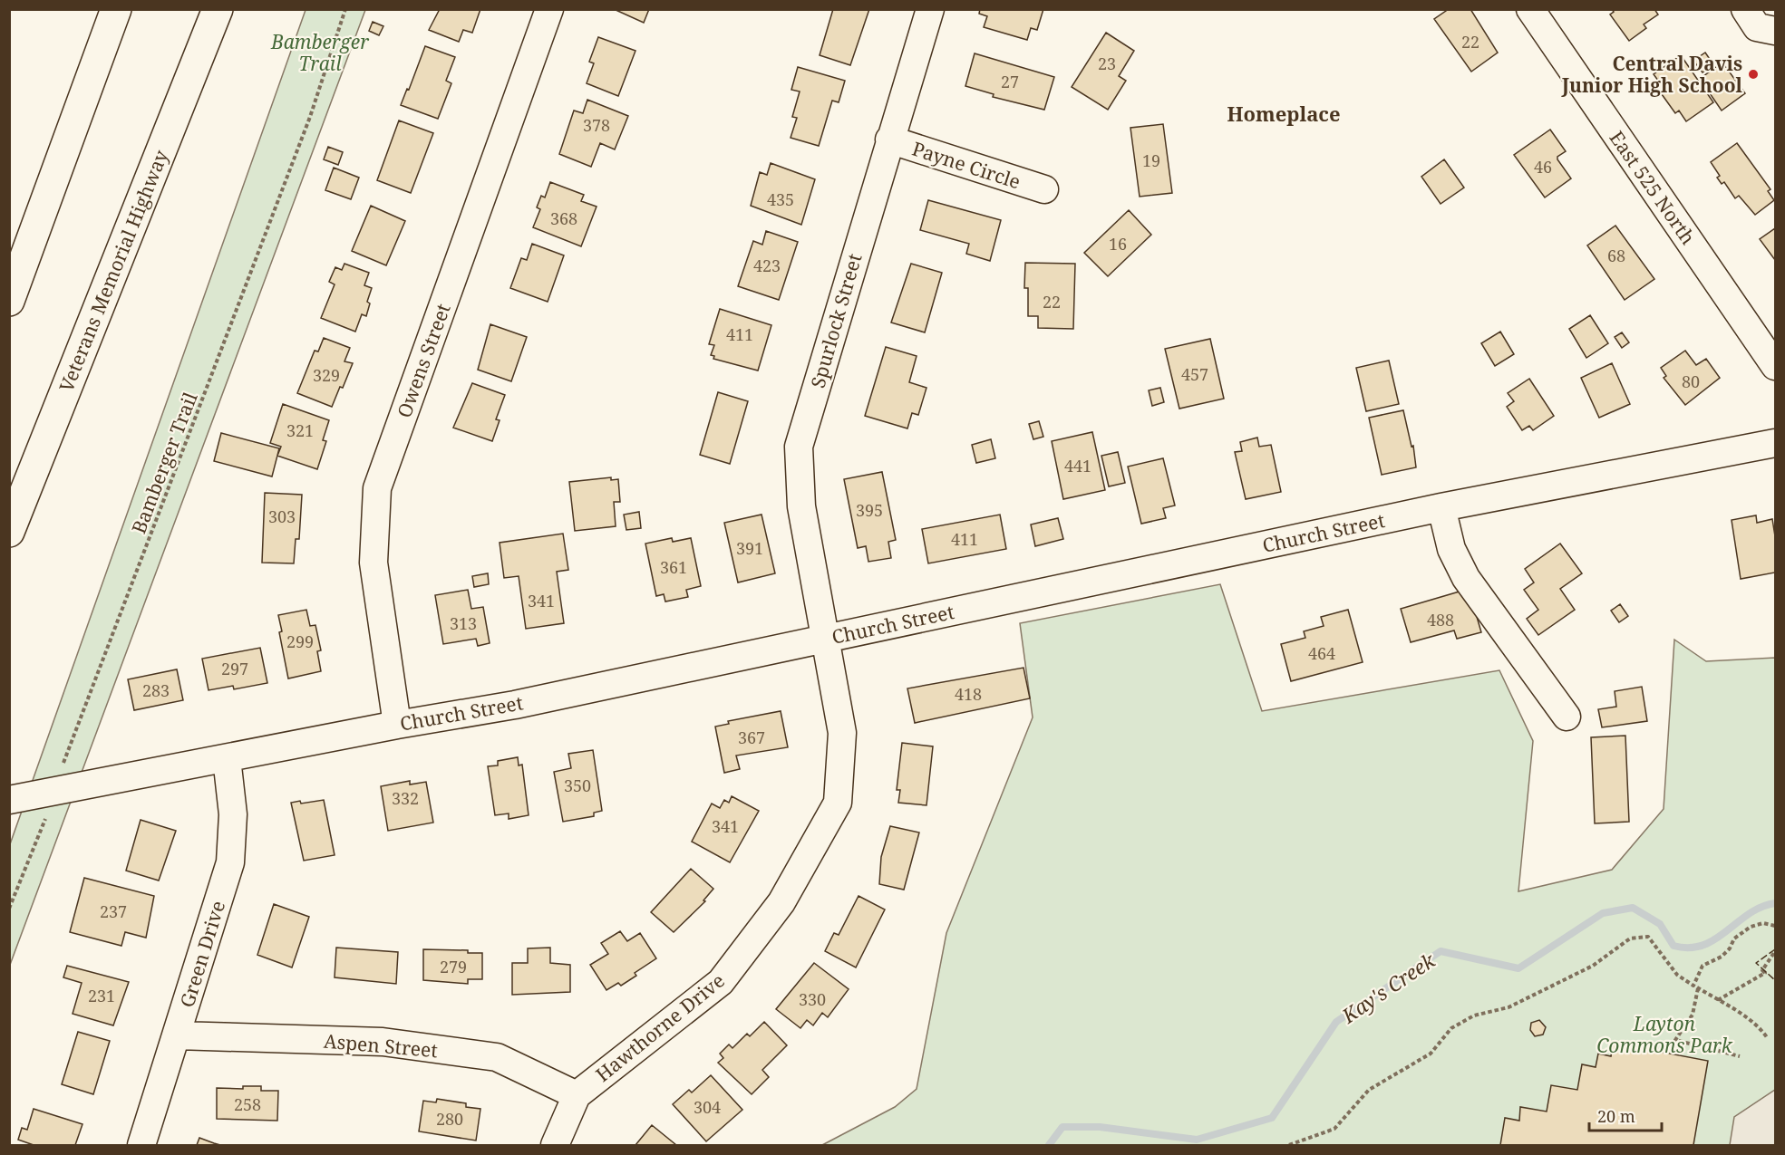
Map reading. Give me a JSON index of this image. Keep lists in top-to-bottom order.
{
  "streets": {
    "highway": ["Veterans Memorial Highway"],
    "street": [
      "Payne Circle",
      "East 525 North",
      "Spurlock Street",
      "Owens Street",
      "Church Street",
      "Green Drive",
      "Hawthorne Drive",
      "Aspen Street"
    ],
    "path": ["Bamberger Trail"]
  },
  "crossings": [
    ["Payne Circle", "Spurlock Street"],
    ["Spurlock Street", "Church Street"],
    ["Spurlock Street", "Hawthorne Drive"],
    ["Owens Street", "Church Street"],
    ["Church Street", "Green Drive"],
    ["Church Street", "Hawthorne Drive"],
    ["Green Drive", "Aspen Street"],
    ["Hawthorne Drive", "Aspen Street"]
  ],
  "districts": ["Homeplace"],
  "water": ["Kay's Creek"],
  "parks": ["Bamberger Trail", "Layton Commons Park"],
  "places": ["Central Davis Junior High School"],
  "house_numbers": [
    "22",
    "23",
    "27",
    "378",
    "19",
    "46",
    "435",
    "368",
    "16",
    "68",
    "423",
    "22",
    "411",
    "457",
    "329",
    "80",
    "321",
    "441",
    "395",
    "303",
    "411",
    "391",
    "361",
    "341",
    "488",
    "313",
    "299",
    "464",
    "297",
    "283",
    "418",
    "367",
    "350",
    "332",
    "341",
    "237",
    "279",
    "231",
    "330",
    "258",
    "304",
    "280"
  ],
  "scale_bar": "20 m"
}
